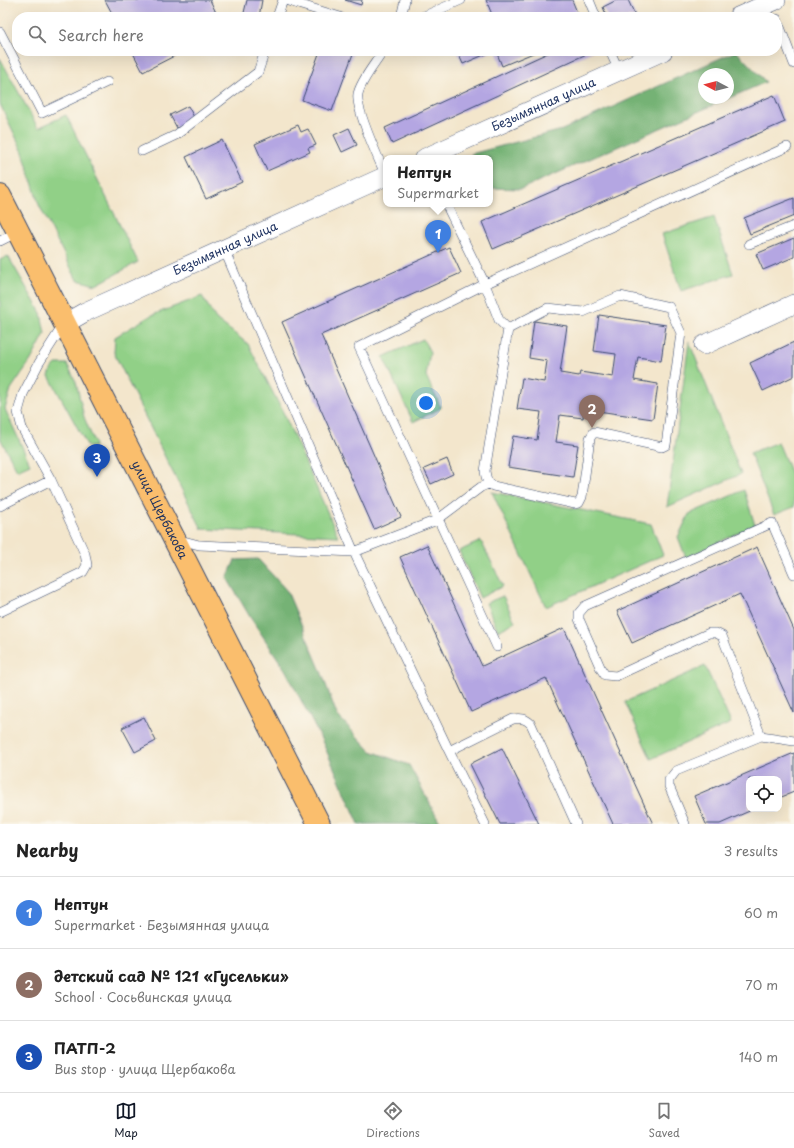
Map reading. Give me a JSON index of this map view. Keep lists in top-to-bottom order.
{
  "streets": {
    "main road": ["улица Щербакова"],
    "street": ["Безымянная улица"]
  },
  "crossings": [
    ["Безымянная улица", "улица Щербакова"]
  ],
  "north": "left",
  "page": {
    "search": "Search here",
    "popup": ["Нептун", "Supermarket"],
    "pins": ["1", "2", "3"],
    "heading": ["Nearby", "3 results"],
    "list": [
      {
        "mark": "1",
        "name": "Нептун",
        "note": "Supermarket · Безымянная улица",
        "value": "60 m"
      },
      {
        "mark": "2",
        "name": "детский сад № 121 «Гусельки»",
        "note": "School · Сосьвинская улица",
        "value": "70 m"
      },
      {
        "mark": "3",
        "name": "ПАТП-2",
        "note": "Bus stop · улица Щербакова",
        "value": "140 m"
      }
    ],
    "nav": ["Map", "Directions", "Saved"]
  }
}
